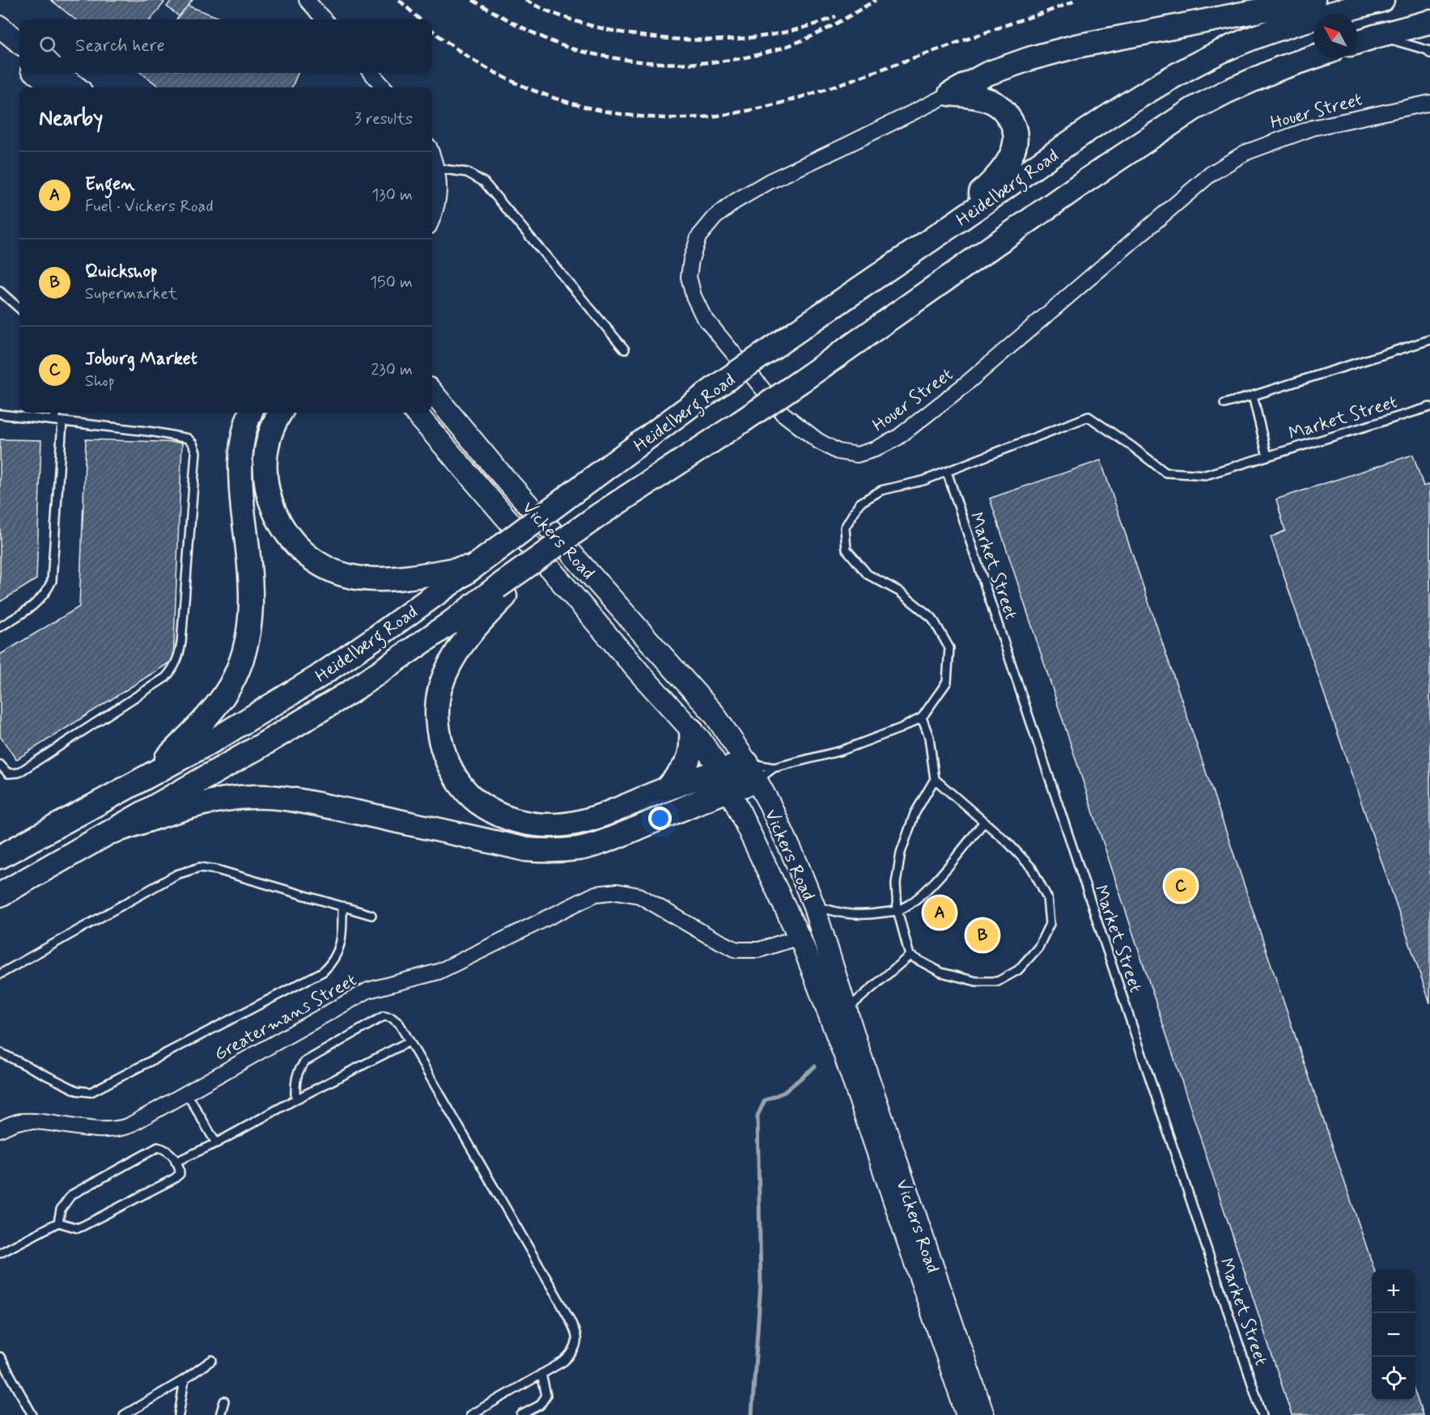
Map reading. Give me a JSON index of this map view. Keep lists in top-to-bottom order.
{
  "streets": {
    "main road": ["Heidelberg Road", "Vickers Road"],
    "street": ["Houer Street", "Greatermans Street"],
    "lane": ["Market Street"]
  },
  "crossings": [
    ["Market Street", "Vickers Road"],
    ["Vickers Road", "Greatermans Street"]
  ],
  "north": "top left",
  "page": {
    "search": "Search here",
    "heading": ["Nearby", "3 results"],
    "list": [
      {
        "mark": "A",
        "name": "Engen",
        "note": "Fuel · Vickers Road",
        "value": "130 m"
      },
      {
        "mark": "B",
        "name": "Quickshop",
        "note": "Supermarket",
        "value": "150 m"
      },
      {
        "mark": "C",
        "name": "Joburg Market",
        "note": "Shop",
        "value": "230 m"
      }
    ],
    "pins": ["C", "A", "B"],
    "map_buttons": ["+", "−"]
  }
}
